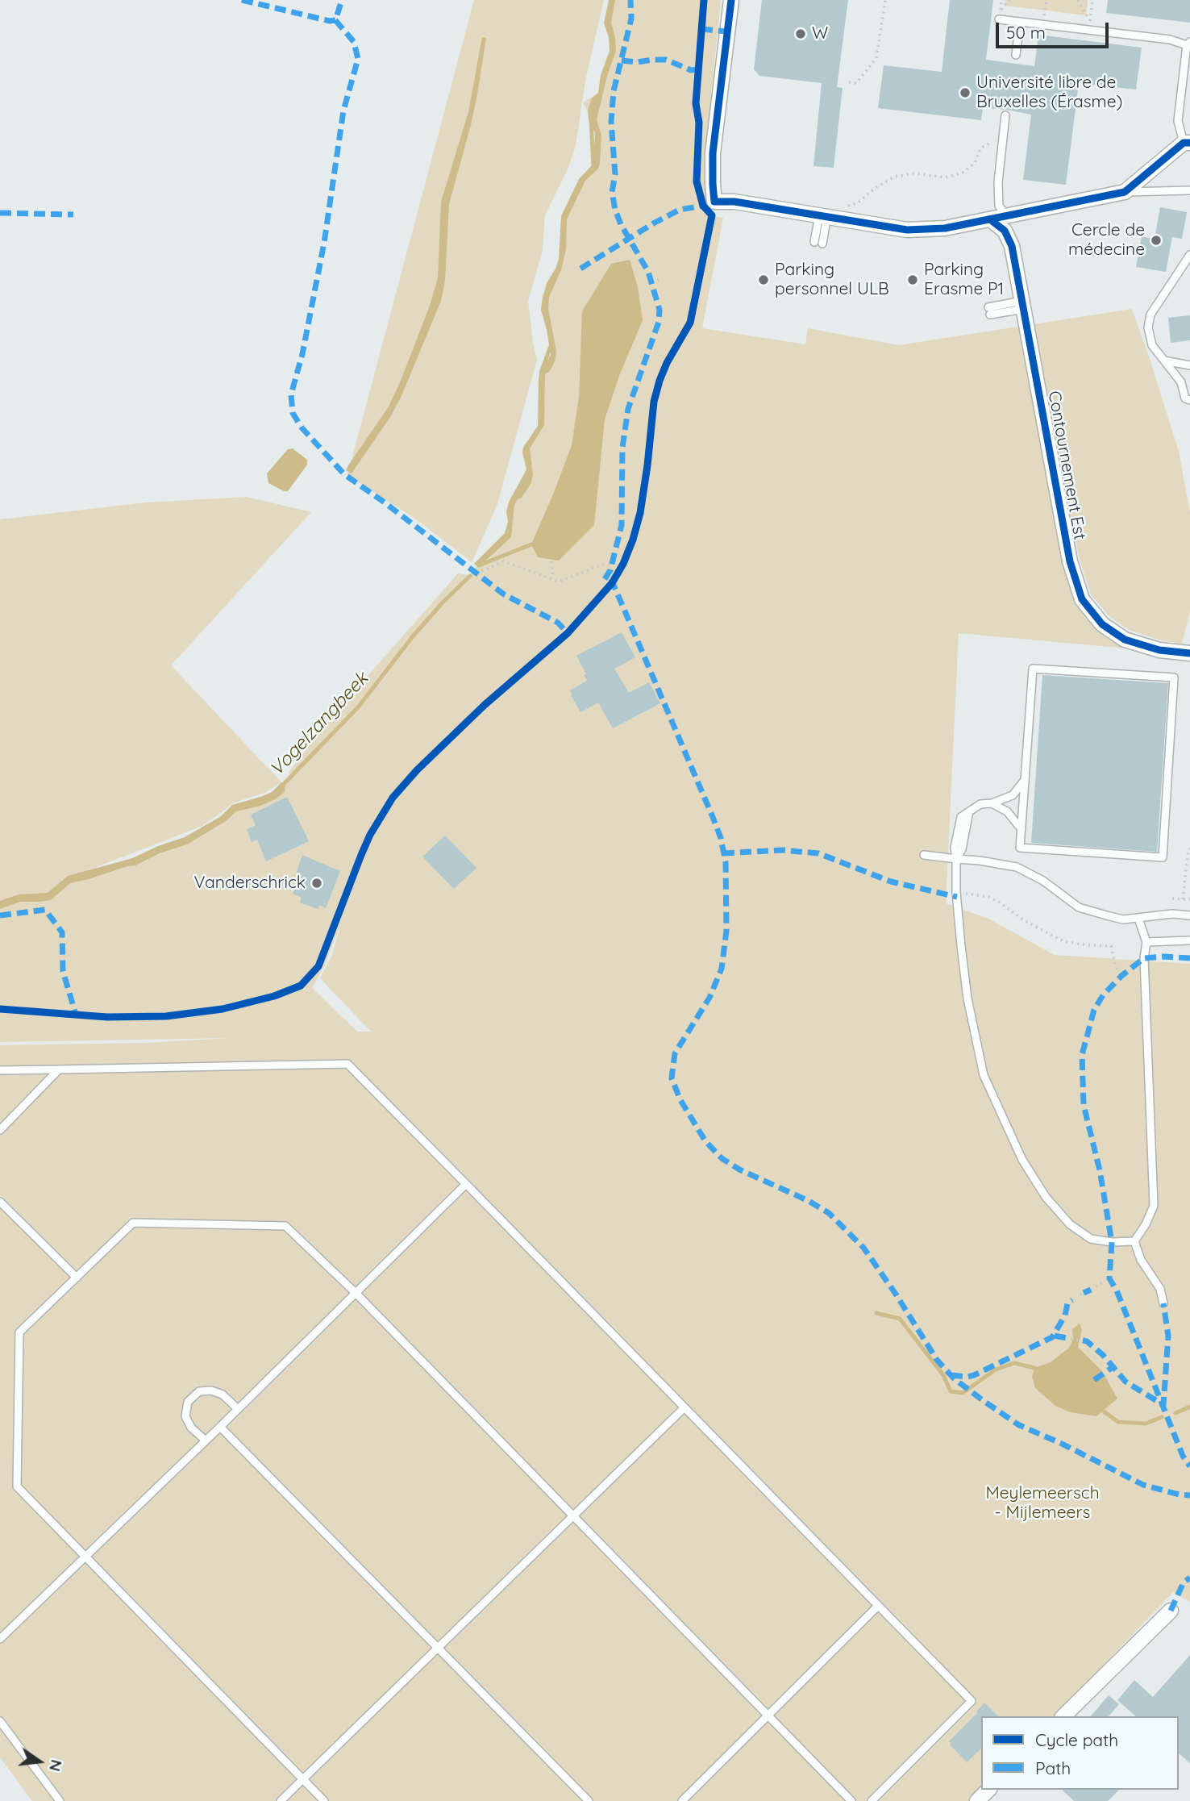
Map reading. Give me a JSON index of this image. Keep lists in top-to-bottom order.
{
  "streets": {
    "street": ["Contournement Est"]
  },
  "water": ["Vogelzangbeek"],
  "parks": ["Meylemeersch - Mijlemeers"],
  "places": [
    "W",
    "Université libre de Bruxelles (Érasme)",
    "Cercle de médecine",
    "Parking personnel ULB",
    "Parking Erasme P1",
    "Vanderschrick"
  ],
  "legend": ["Cycle path", "Path"],
  "scale_bar": "50 m",
  "north": "right"
}
